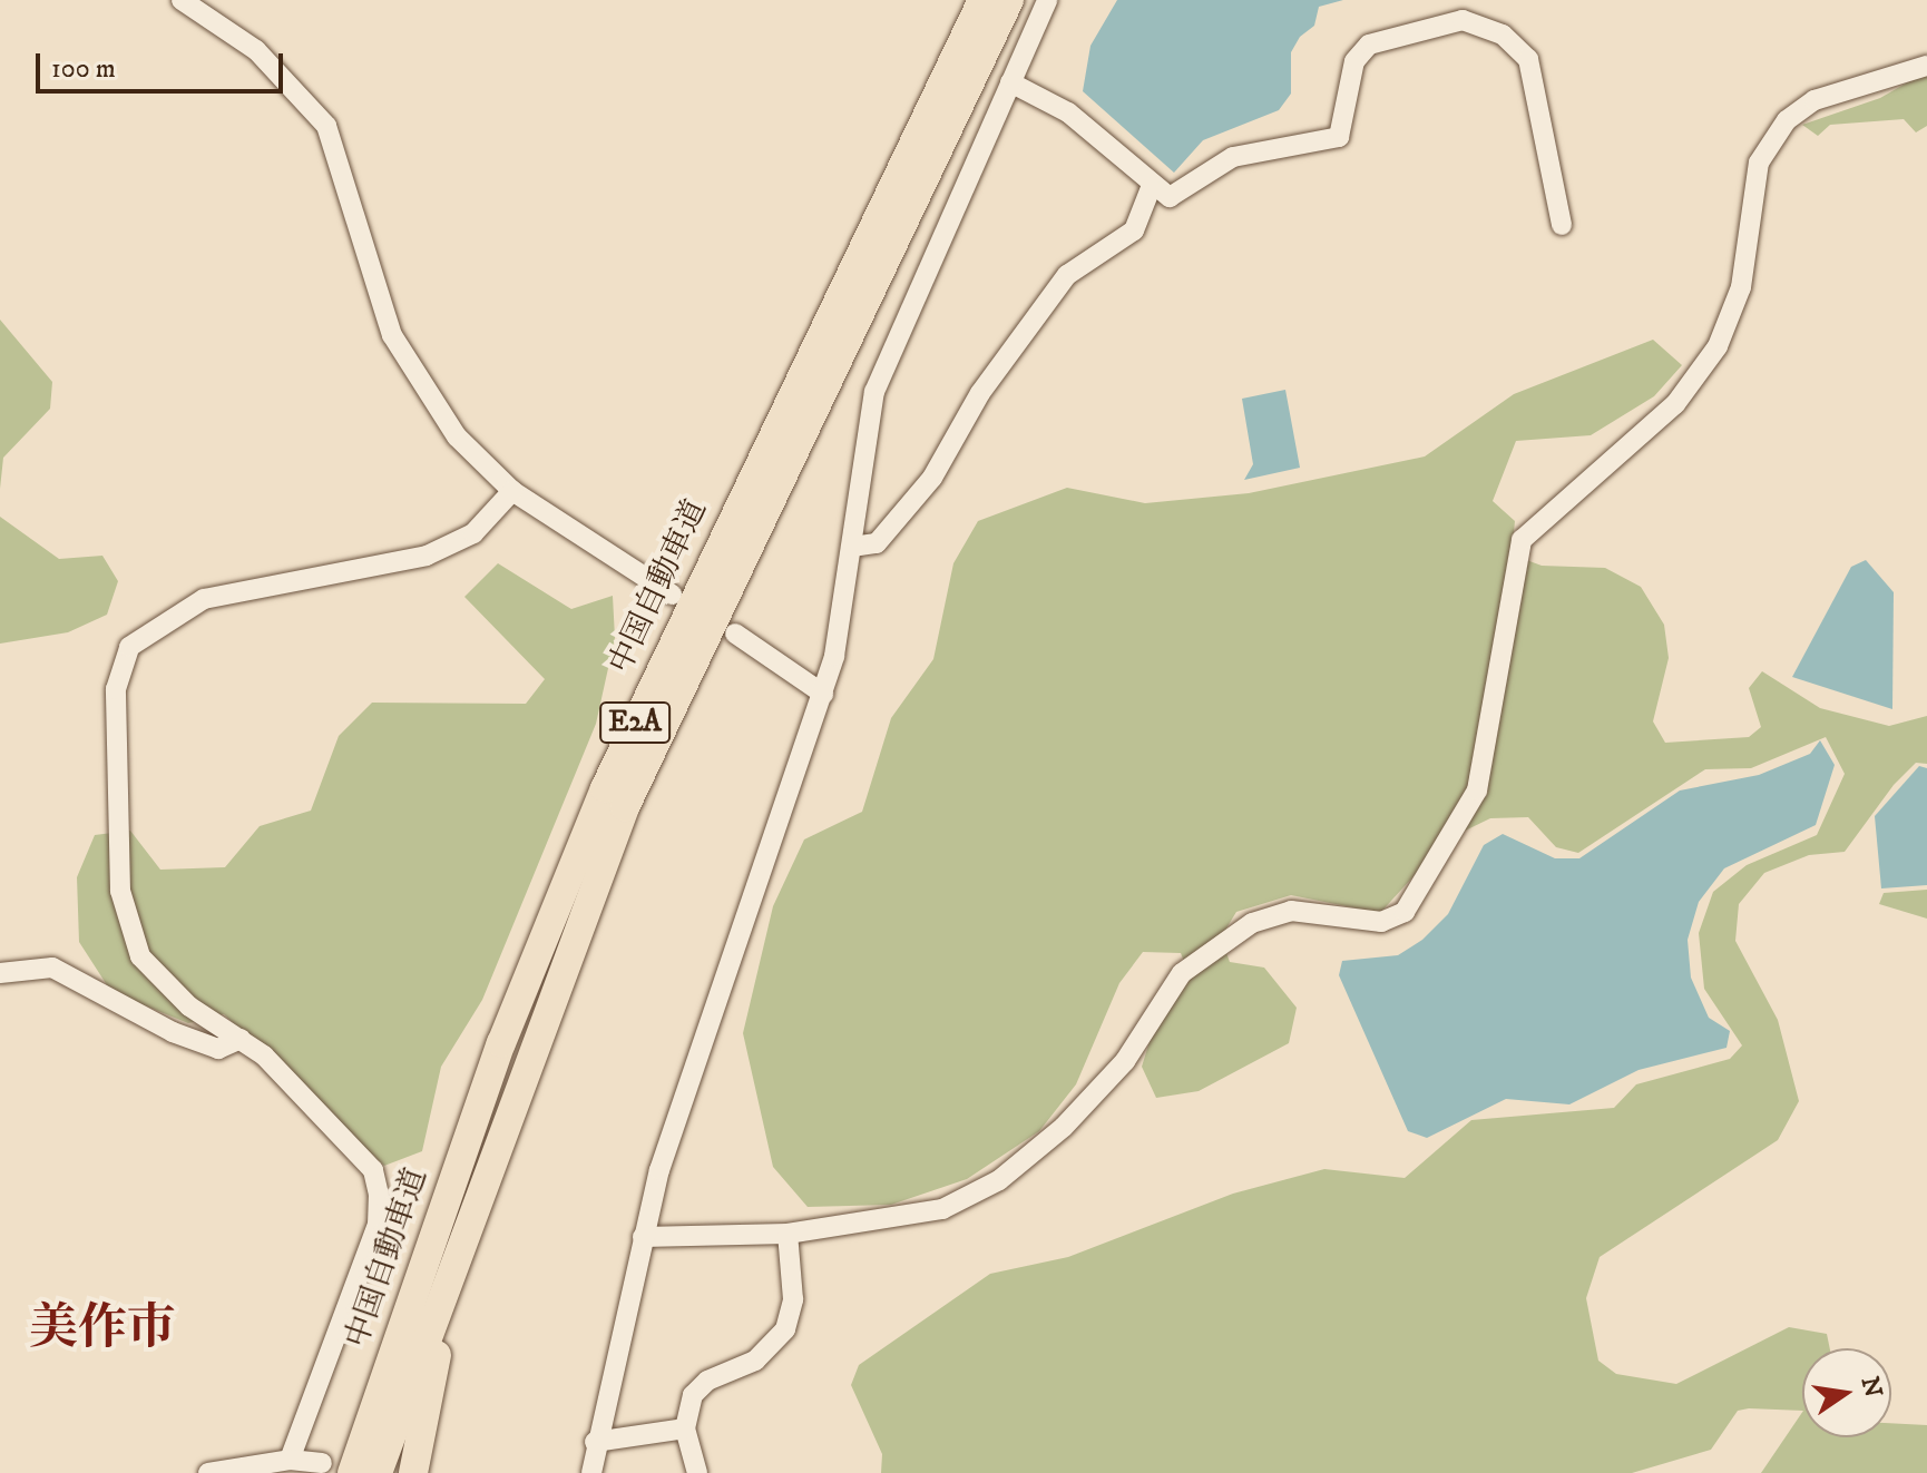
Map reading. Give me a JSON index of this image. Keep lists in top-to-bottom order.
{
  "streets": {
    "highway": ["中国自動車道", "E2A"]
  },
  "districts": ["美作市"],
  "scale_bar": "100 m",
  "north": "right"
}
